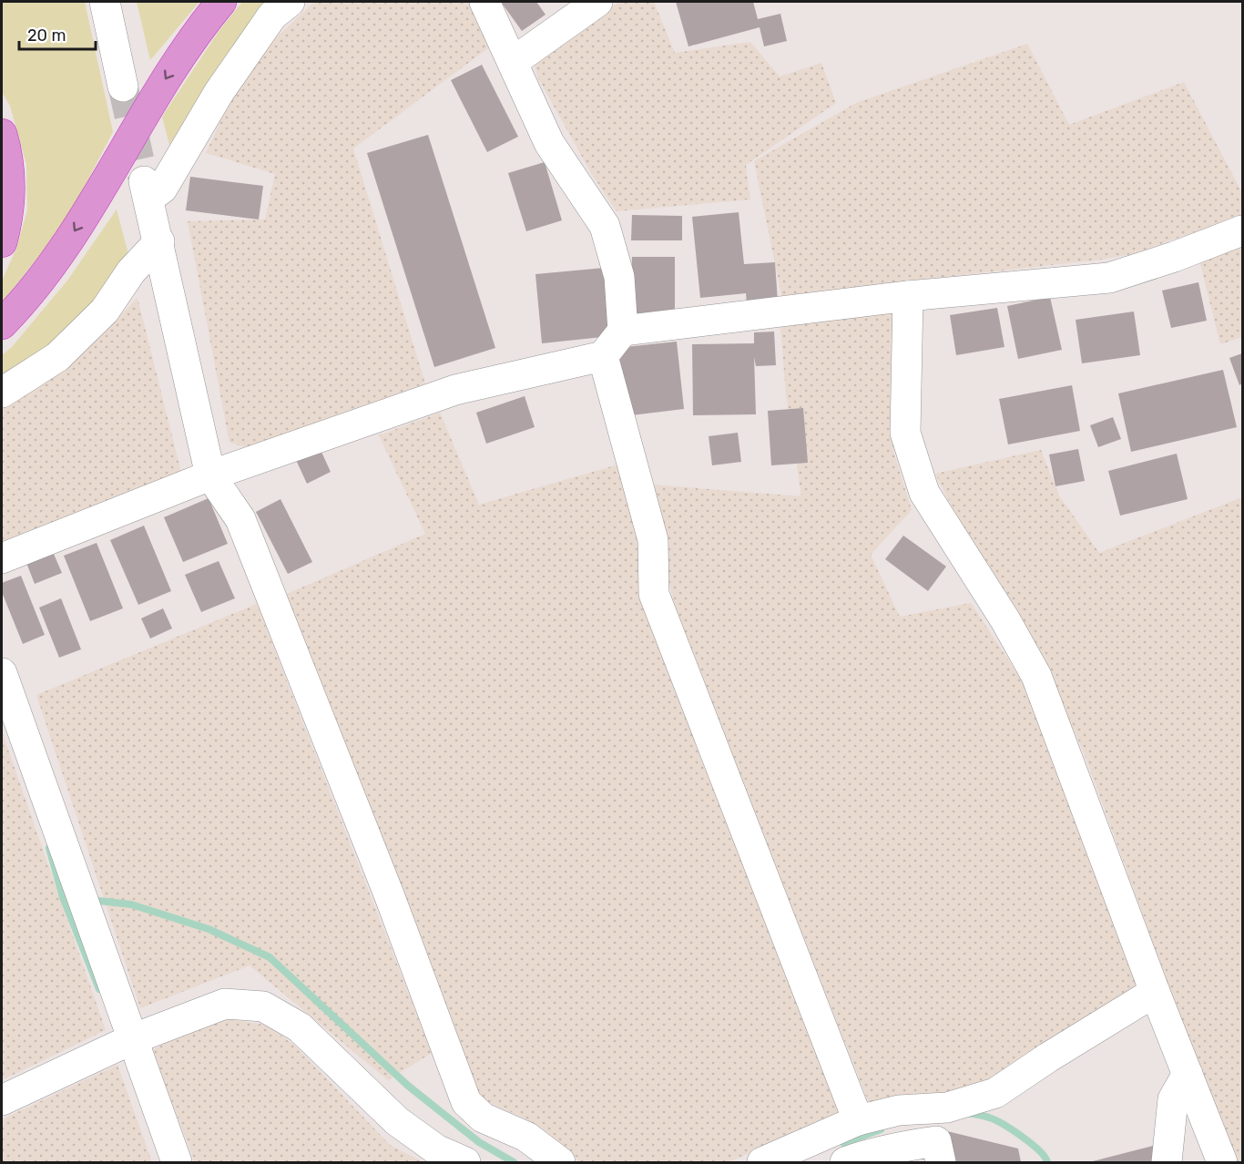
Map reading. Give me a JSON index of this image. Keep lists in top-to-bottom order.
{
  "scale_bar": "20 m"
}
